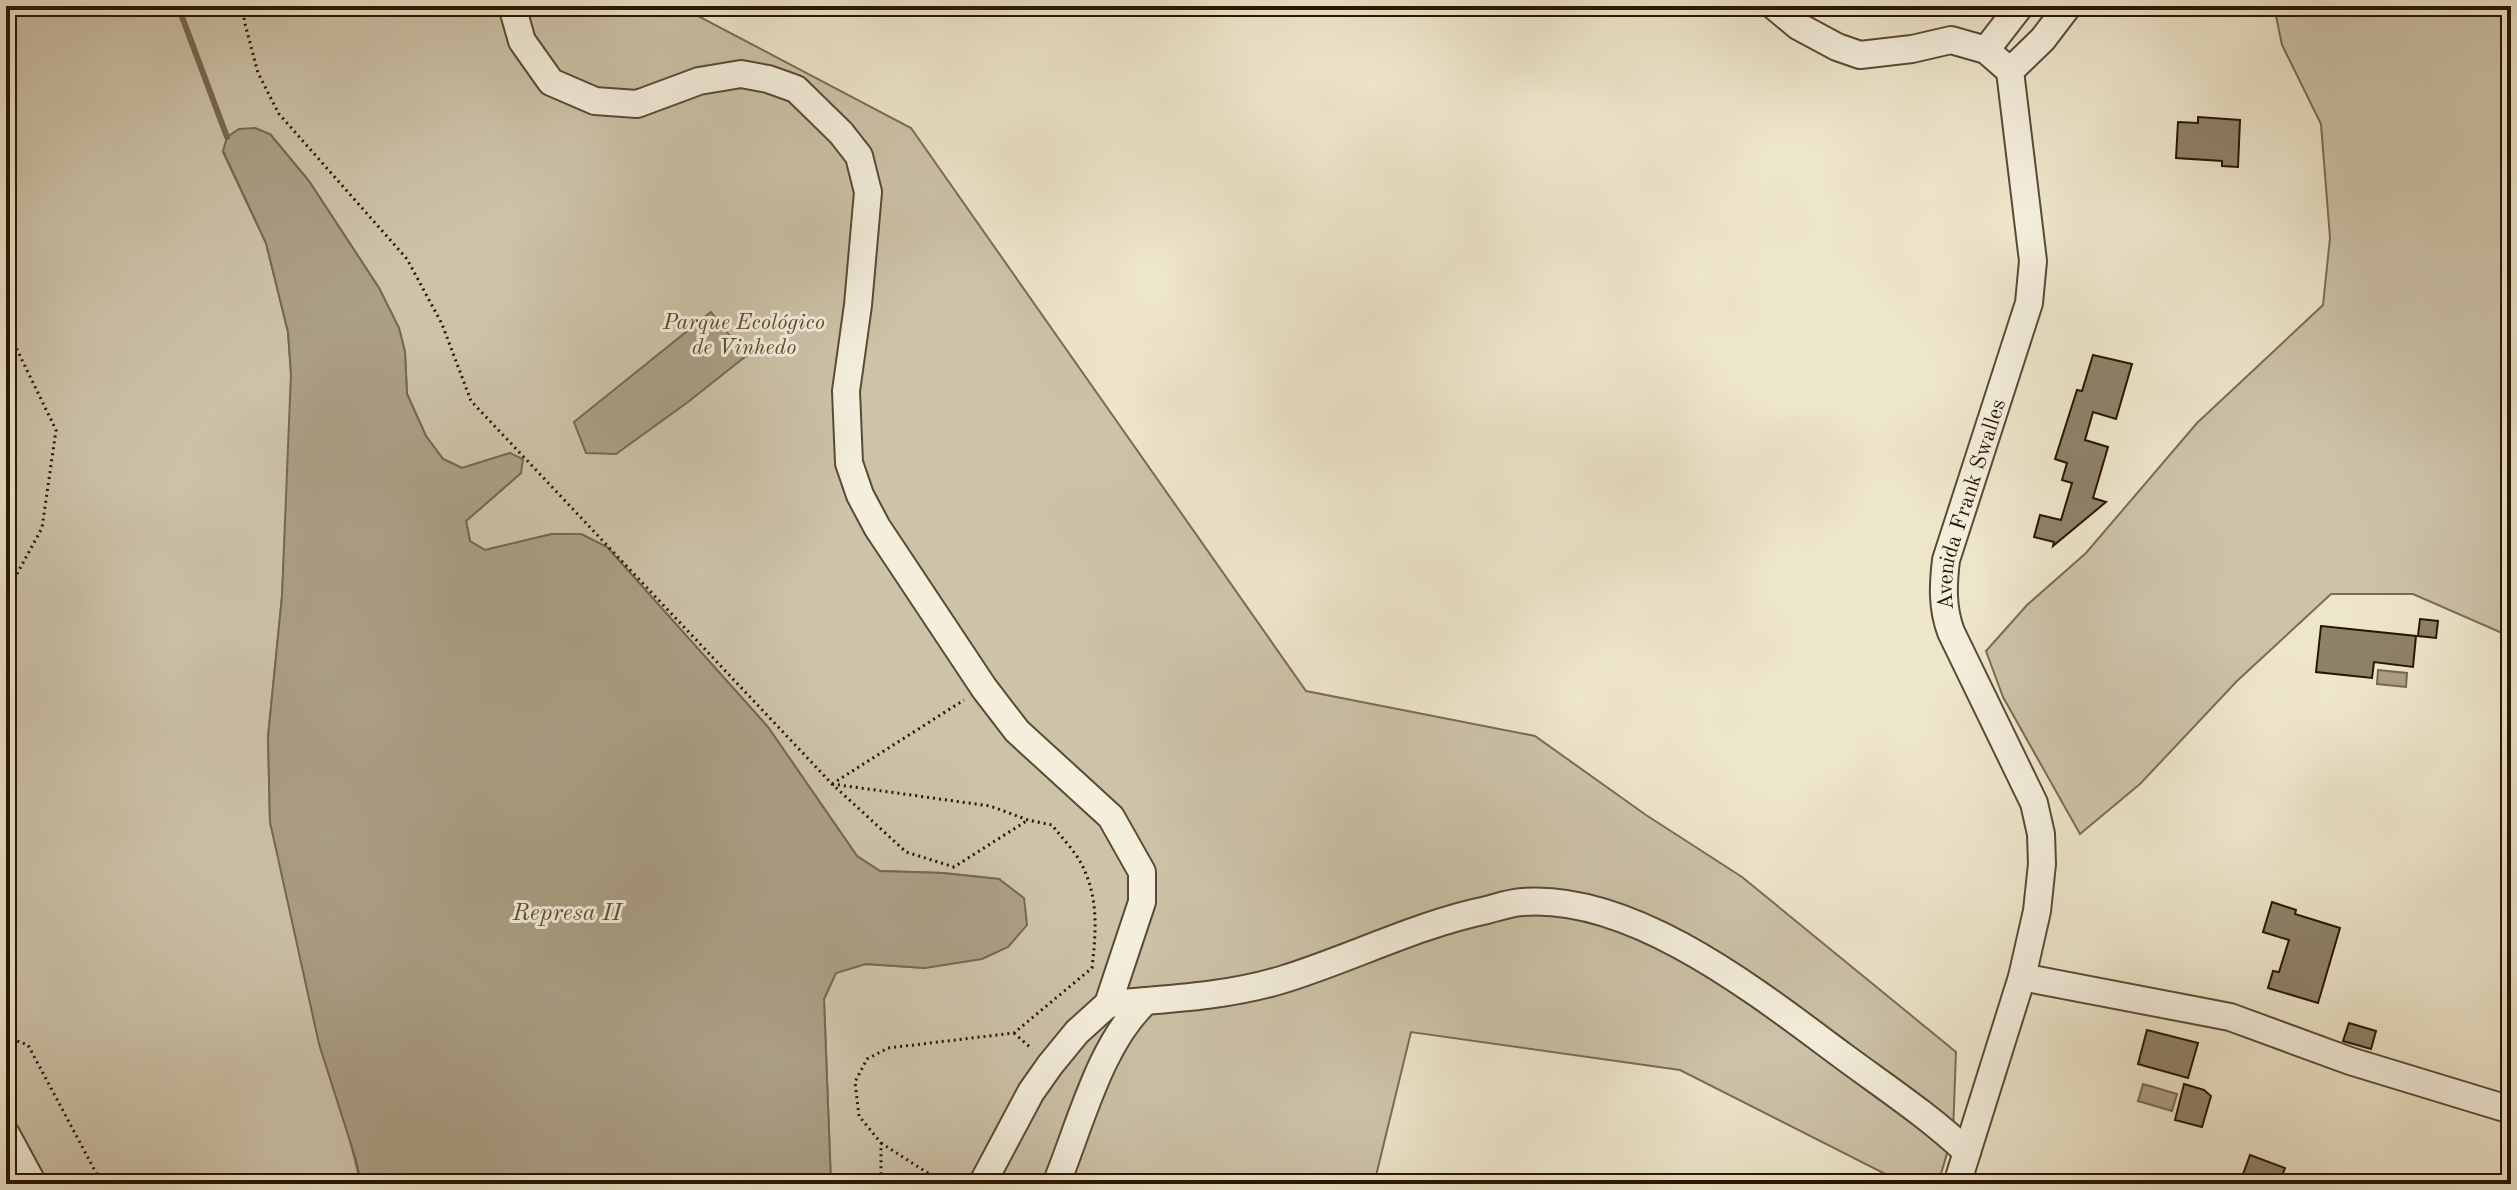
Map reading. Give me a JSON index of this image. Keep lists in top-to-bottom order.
{
  "streets": {
    "street": ["Avenida Frank Swalles"]
  },
  "water": ["Represa II"],
  "parks": ["Parque Ecológico de Vinhedo"]
}
